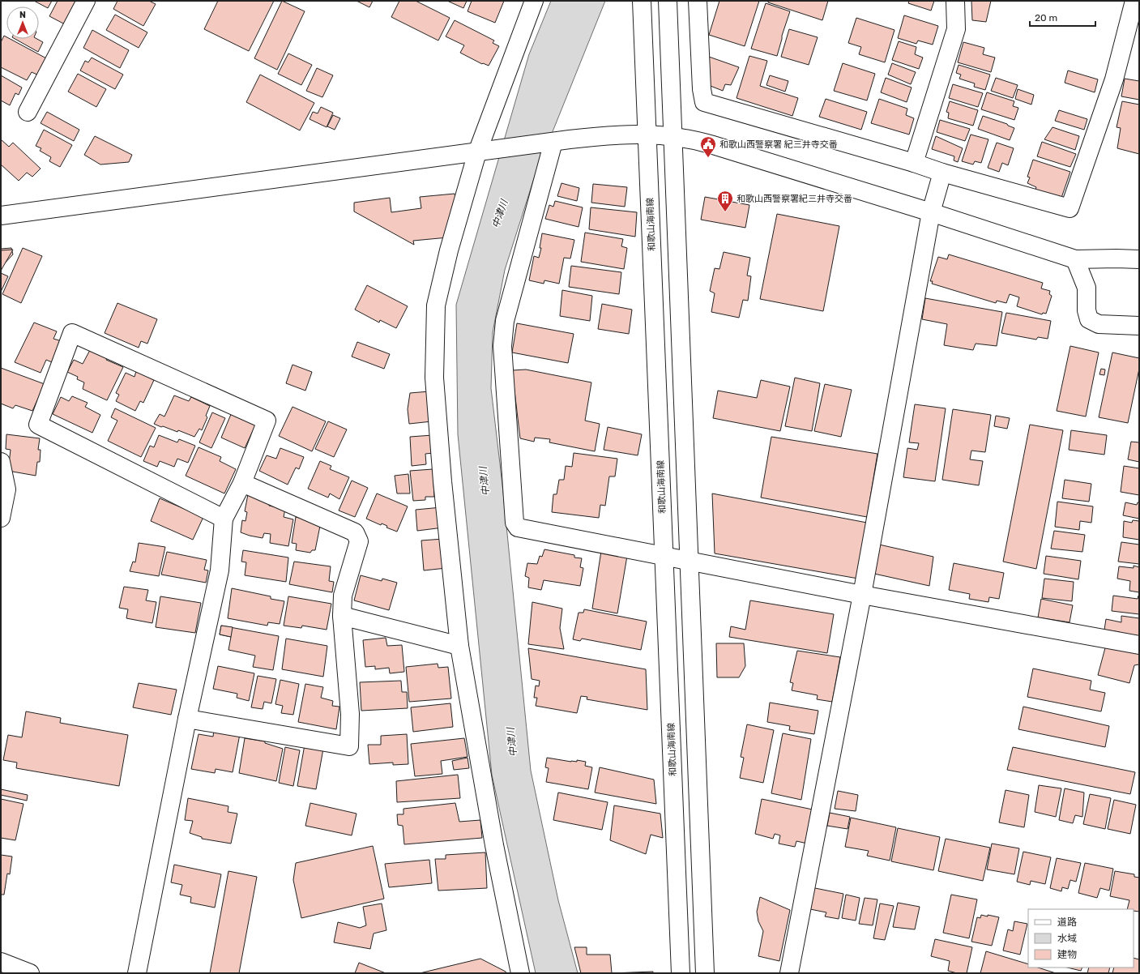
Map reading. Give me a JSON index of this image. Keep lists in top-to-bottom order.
{
  "streets": {
    "main road": ["和歌山海南線"]
  },
  "water": ["中津川"],
  "places": {
    "public building": ["和歌山西警察署 紀三井寺交番"],
    "building": ["和歌山西警察署紀三井寺交番"]
  },
  "legend": ["道路", "水域", "建物"],
  "scale_bar": "20 m",
  "north": "top"
}
